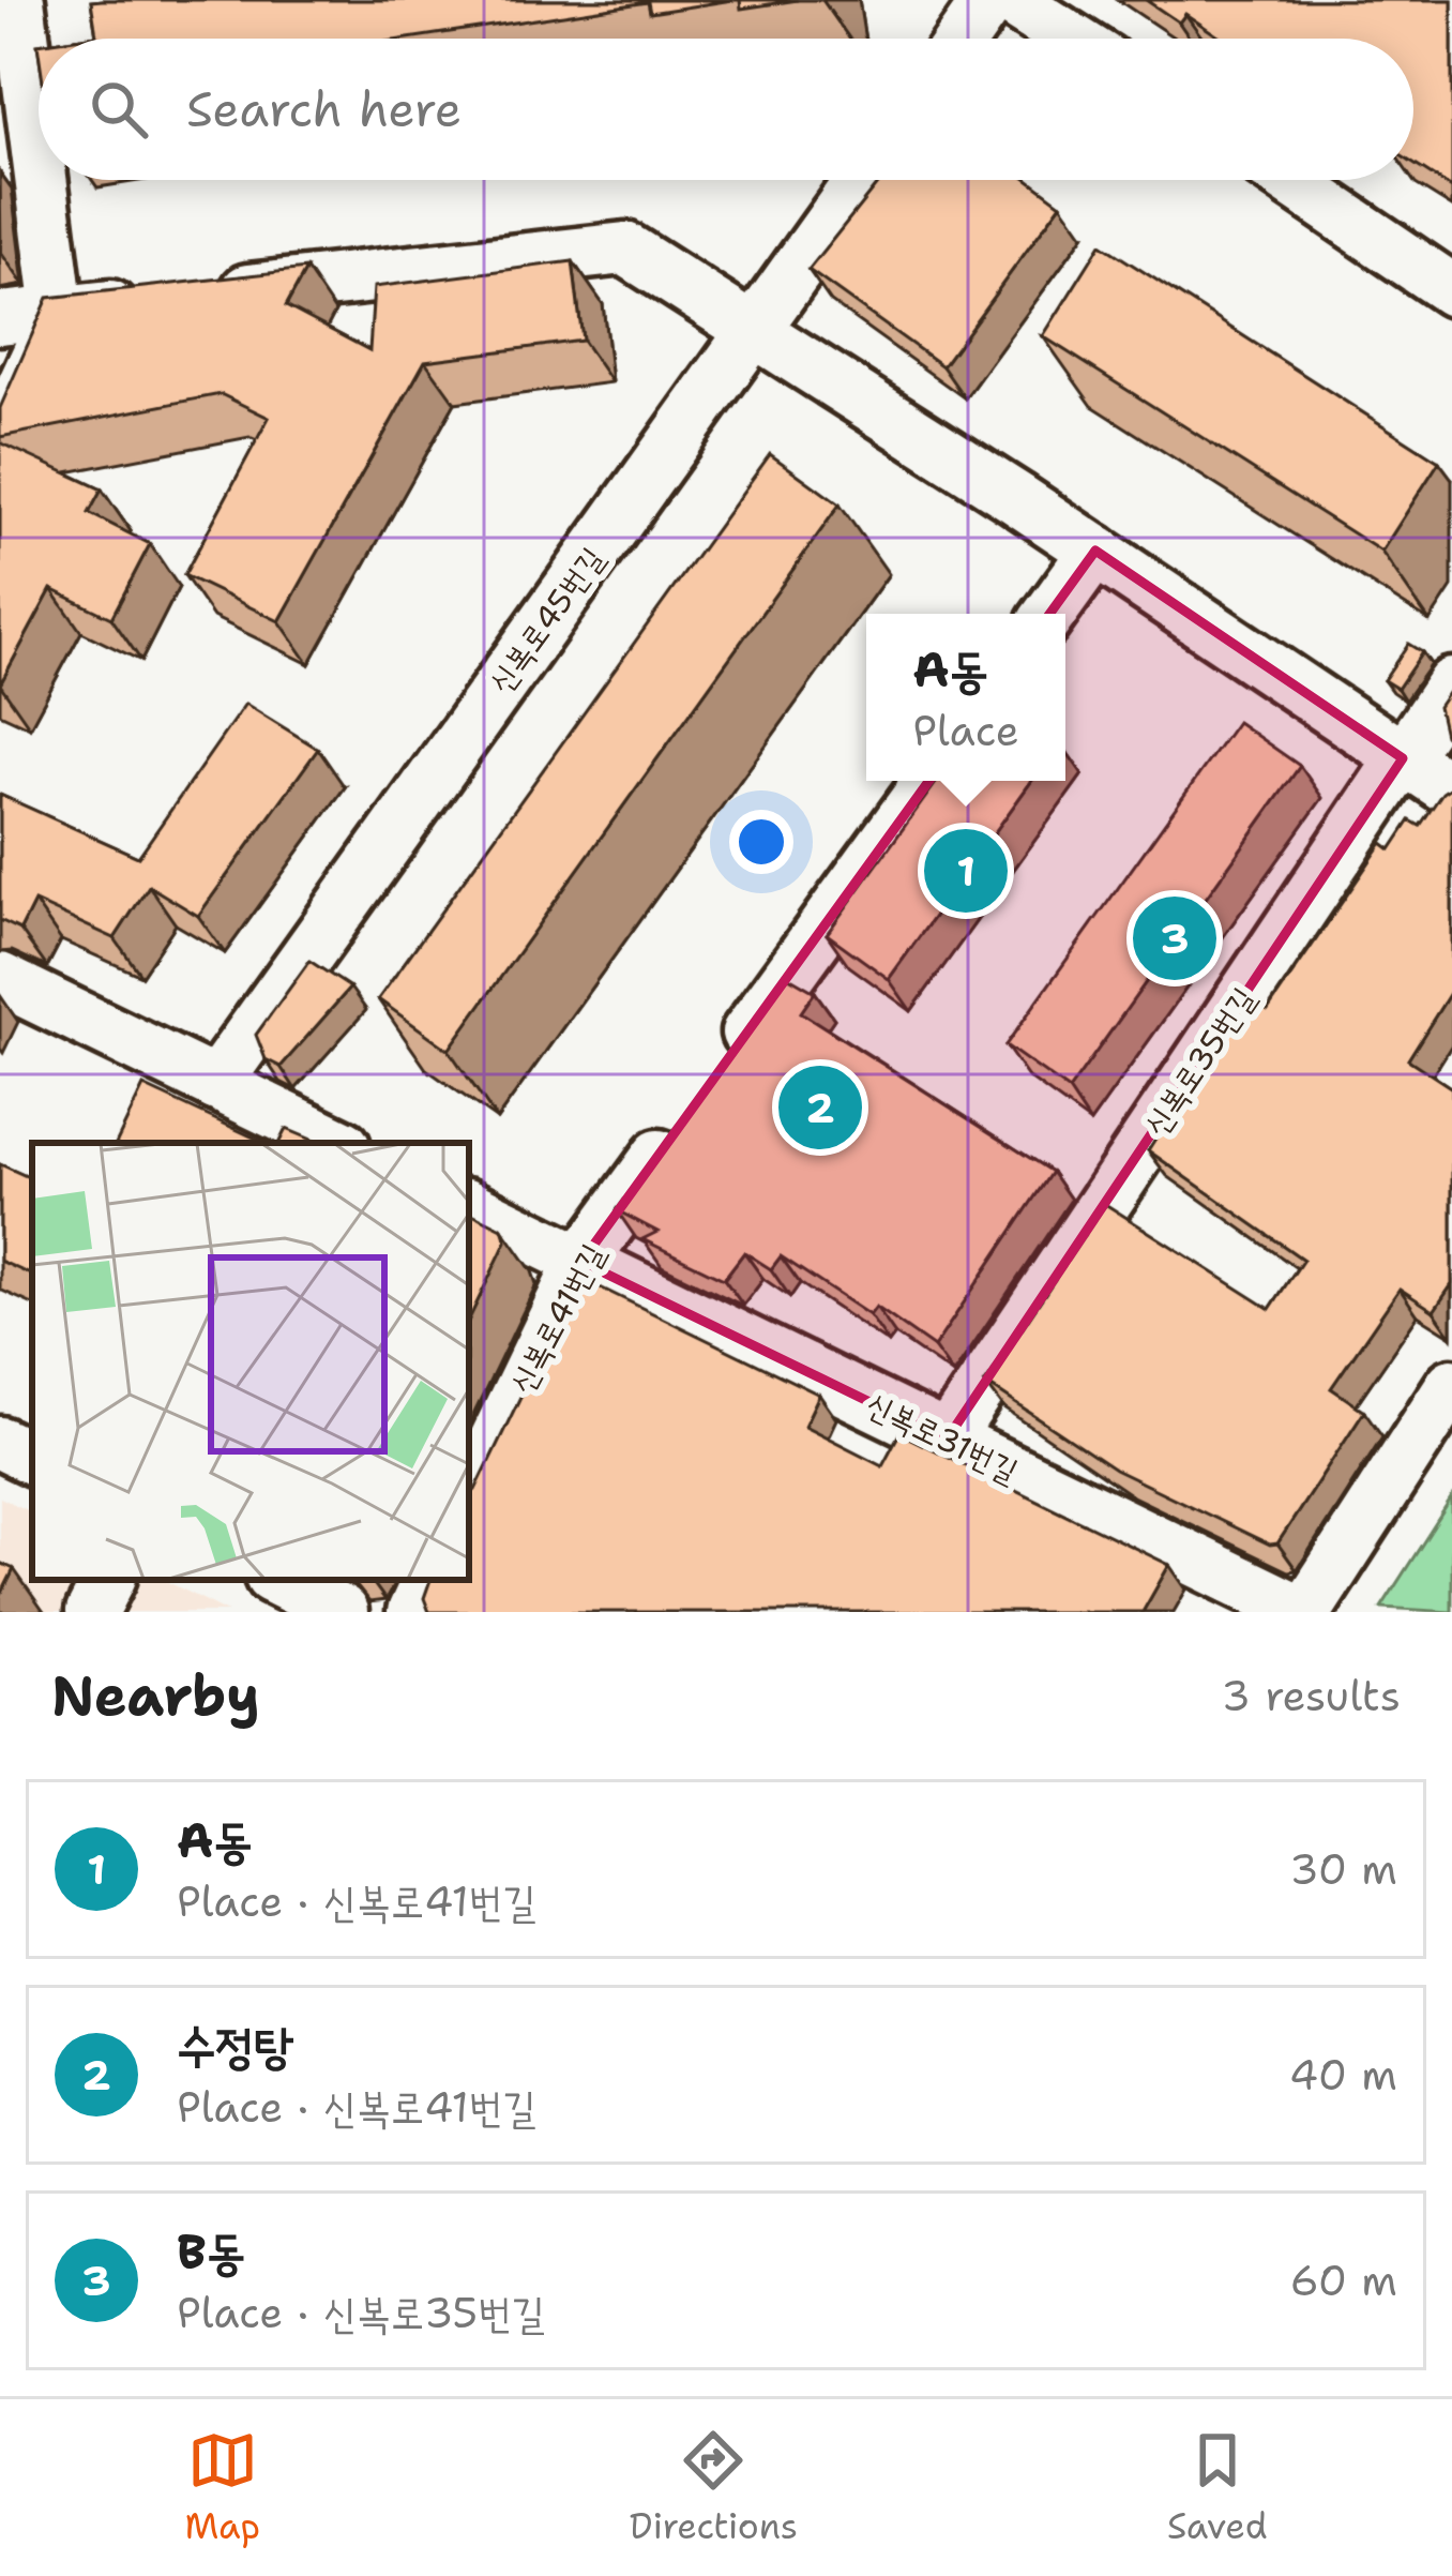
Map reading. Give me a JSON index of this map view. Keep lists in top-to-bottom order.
{
  "streets": {
    "street": [
      "신복로45번길",
      "신복로35번길",
      "신복로41번길",
      "신복로31번길"
    ]
  },
  "crossings": [
    ["신복로35번길", "신복로31번길"],
    ["신복로41번길", "신복로31번길"]
  ],
  "page": {
    "search": "Search here",
    "popup": ["A동", "Place"],
    "pins": ["1", "3", "2"],
    "heading": ["Nearby", "3 results"],
    "list": [
      {
        "mark": "1",
        "name": "A동",
        "note": "Place · 신복로41번길",
        "value": "30 m"
      },
      {
        "mark": "2",
        "name": "수정탕",
        "note": "Place · 신복로41번길",
        "value": "40 m"
      },
      {
        "mark": "3",
        "name": "B동",
        "note": "Place · 신복로35번길",
        "value": "60 m"
      }
    ],
    "nav": ["Map", "Directions", "Saved"]
  }
}
